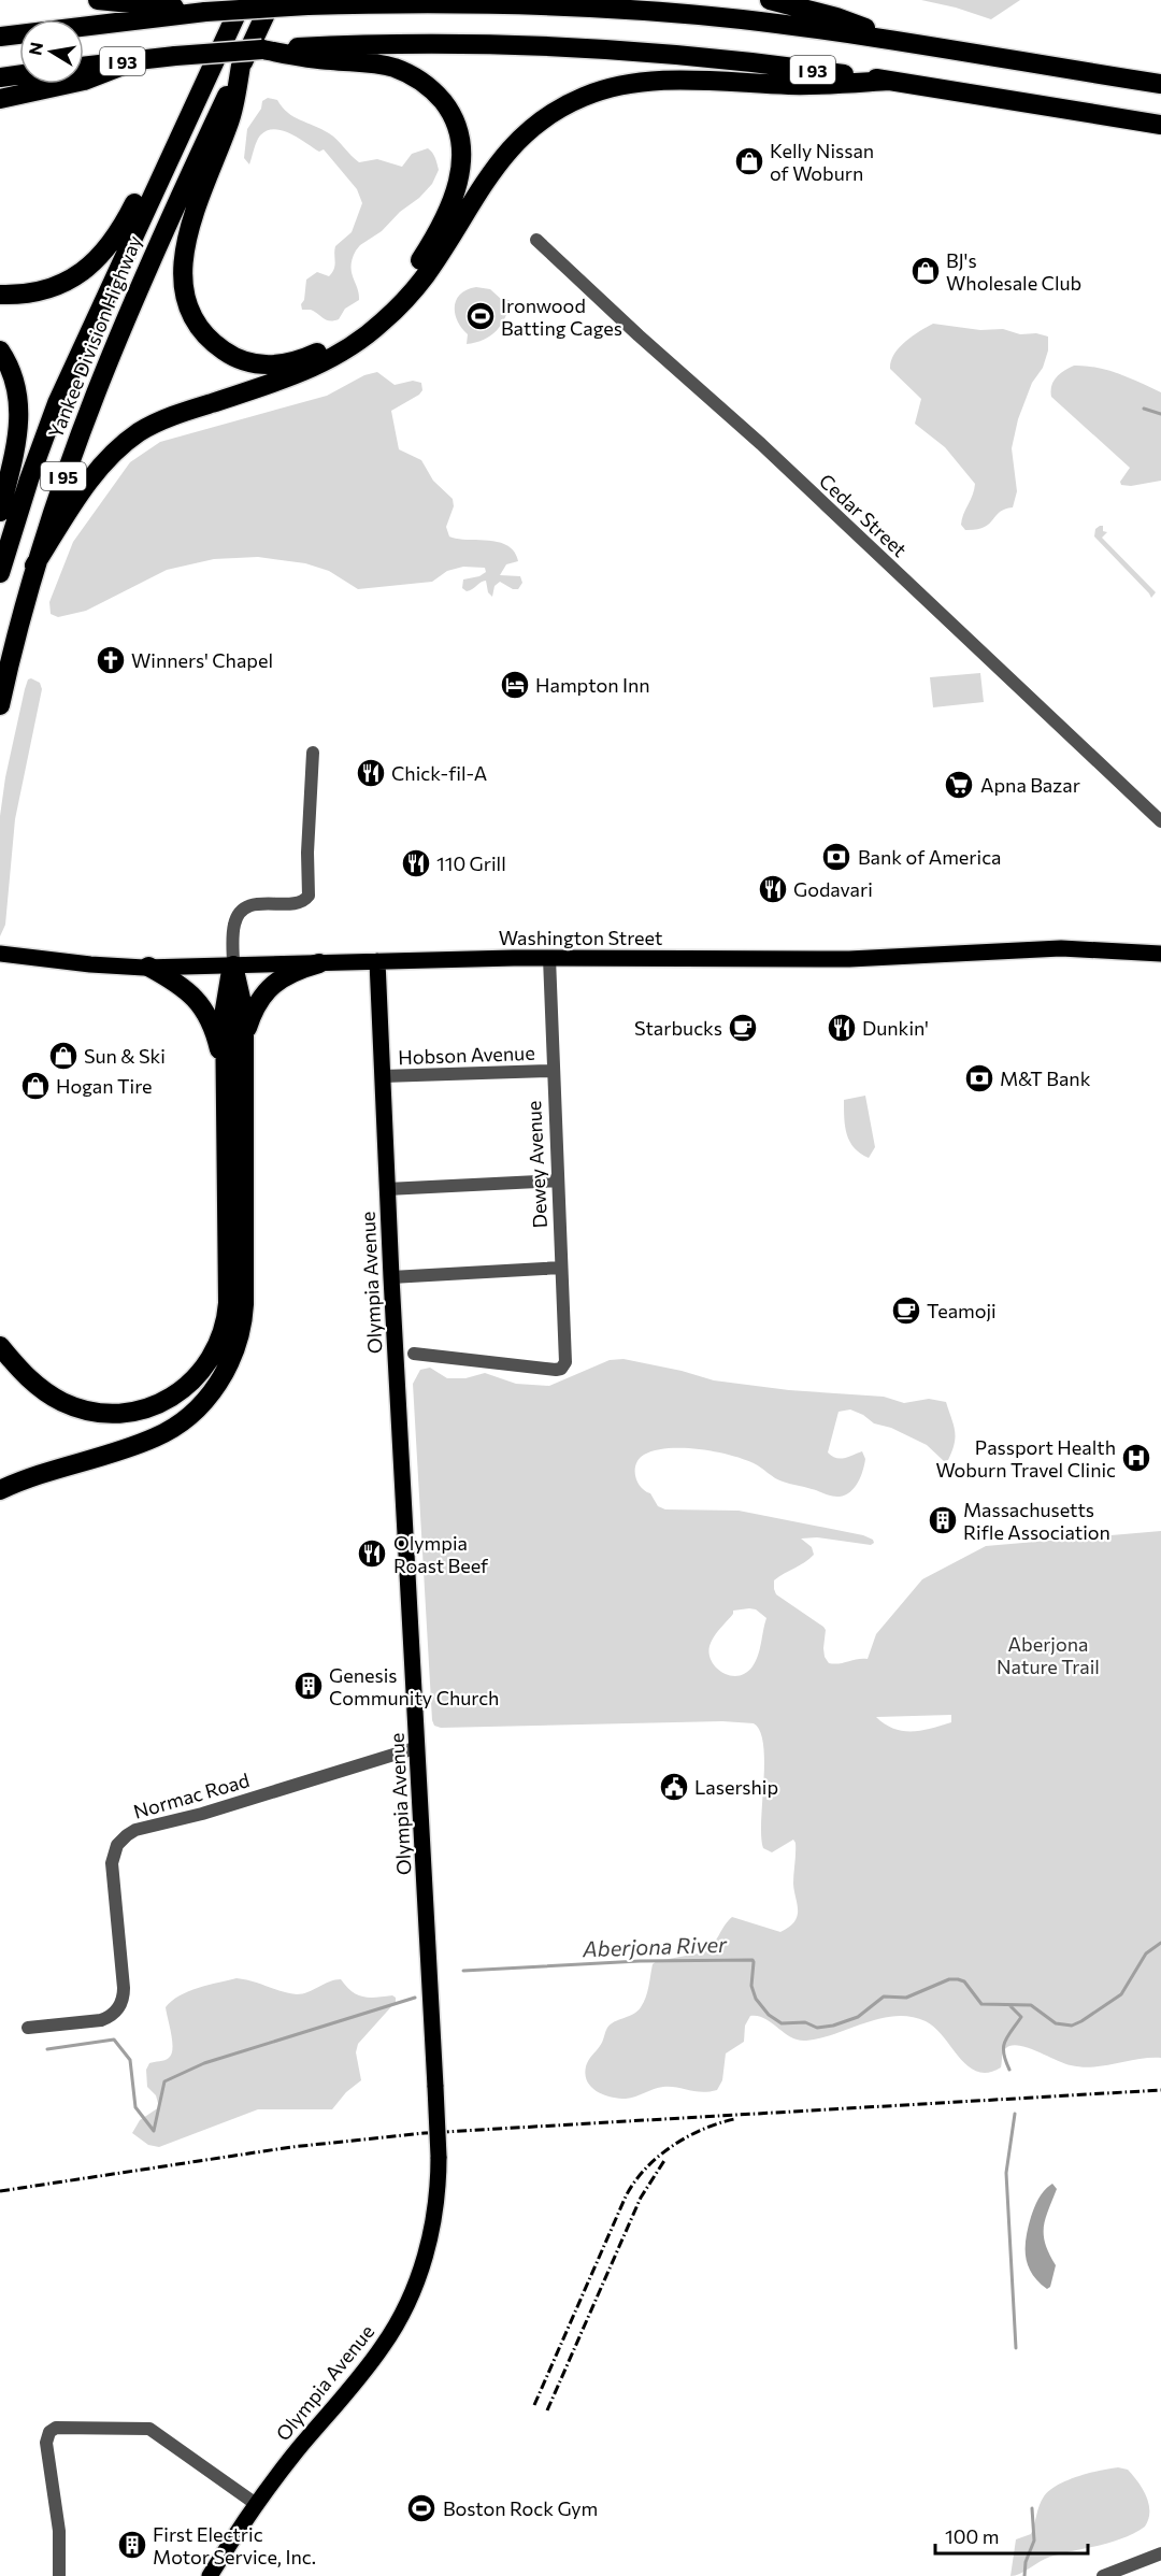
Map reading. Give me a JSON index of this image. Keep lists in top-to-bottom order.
{
  "streets": {
    "highway": ["I 93", "Yankee Division Highway", "I 95"],
    "main road": ["Washington Street", "Olympia Avenue"],
    "street": [
      "Cedar Street",
      "Hobson Avenue",
      "Dewey Avenue",
      "Normac Road"
    ]
  },
  "crossings": [
    ["Washington Street", "Dewey Avenue"],
    ["Washington Street", "Olympia Avenue"],
    ["Hobson Avenue", "Dewey Avenue"],
    ["Hobson Avenue", "Olympia Avenue"],
    ["Olympia Avenue", "Normac Road"]
  ],
  "water": ["Aberjona River"],
  "parks": ["Aberjona Nature Trail"],
  "places": {
    "shop": [
      "Kelly Nissan of Woburn",
      "BJ's Wholesale Club",
      "Sun & Ski",
      "Hogan Tire"
    ],
    "sports": ["Ironwood Batting Cages", "Boston Rock Gym"],
    "church": ["Winners' Chapel"],
    "hotel": ["Hampton Inn"],
    "restaurant": [
      "Chick-fil-A",
      "110 Grill",
      "Godavari",
      "Dunkin'",
      "Olympia Roast Beef"
    ],
    "supermarket": ["Apna Bazar"],
    "bank": ["Bank of America", "M&T Bank"],
    "cafe": ["Starbucks", "Teamoji"],
    "hospital": ["Passport Health Woburn Travel Clinic"],
    "building": ["Massachusetts Rifle Association", "Genesis Community Church", "First Electric Motor Service, Inc."],
    "public building": ["Lasership"]
  },
  "scale_bar": "100 m",
  "north": "left"
}
